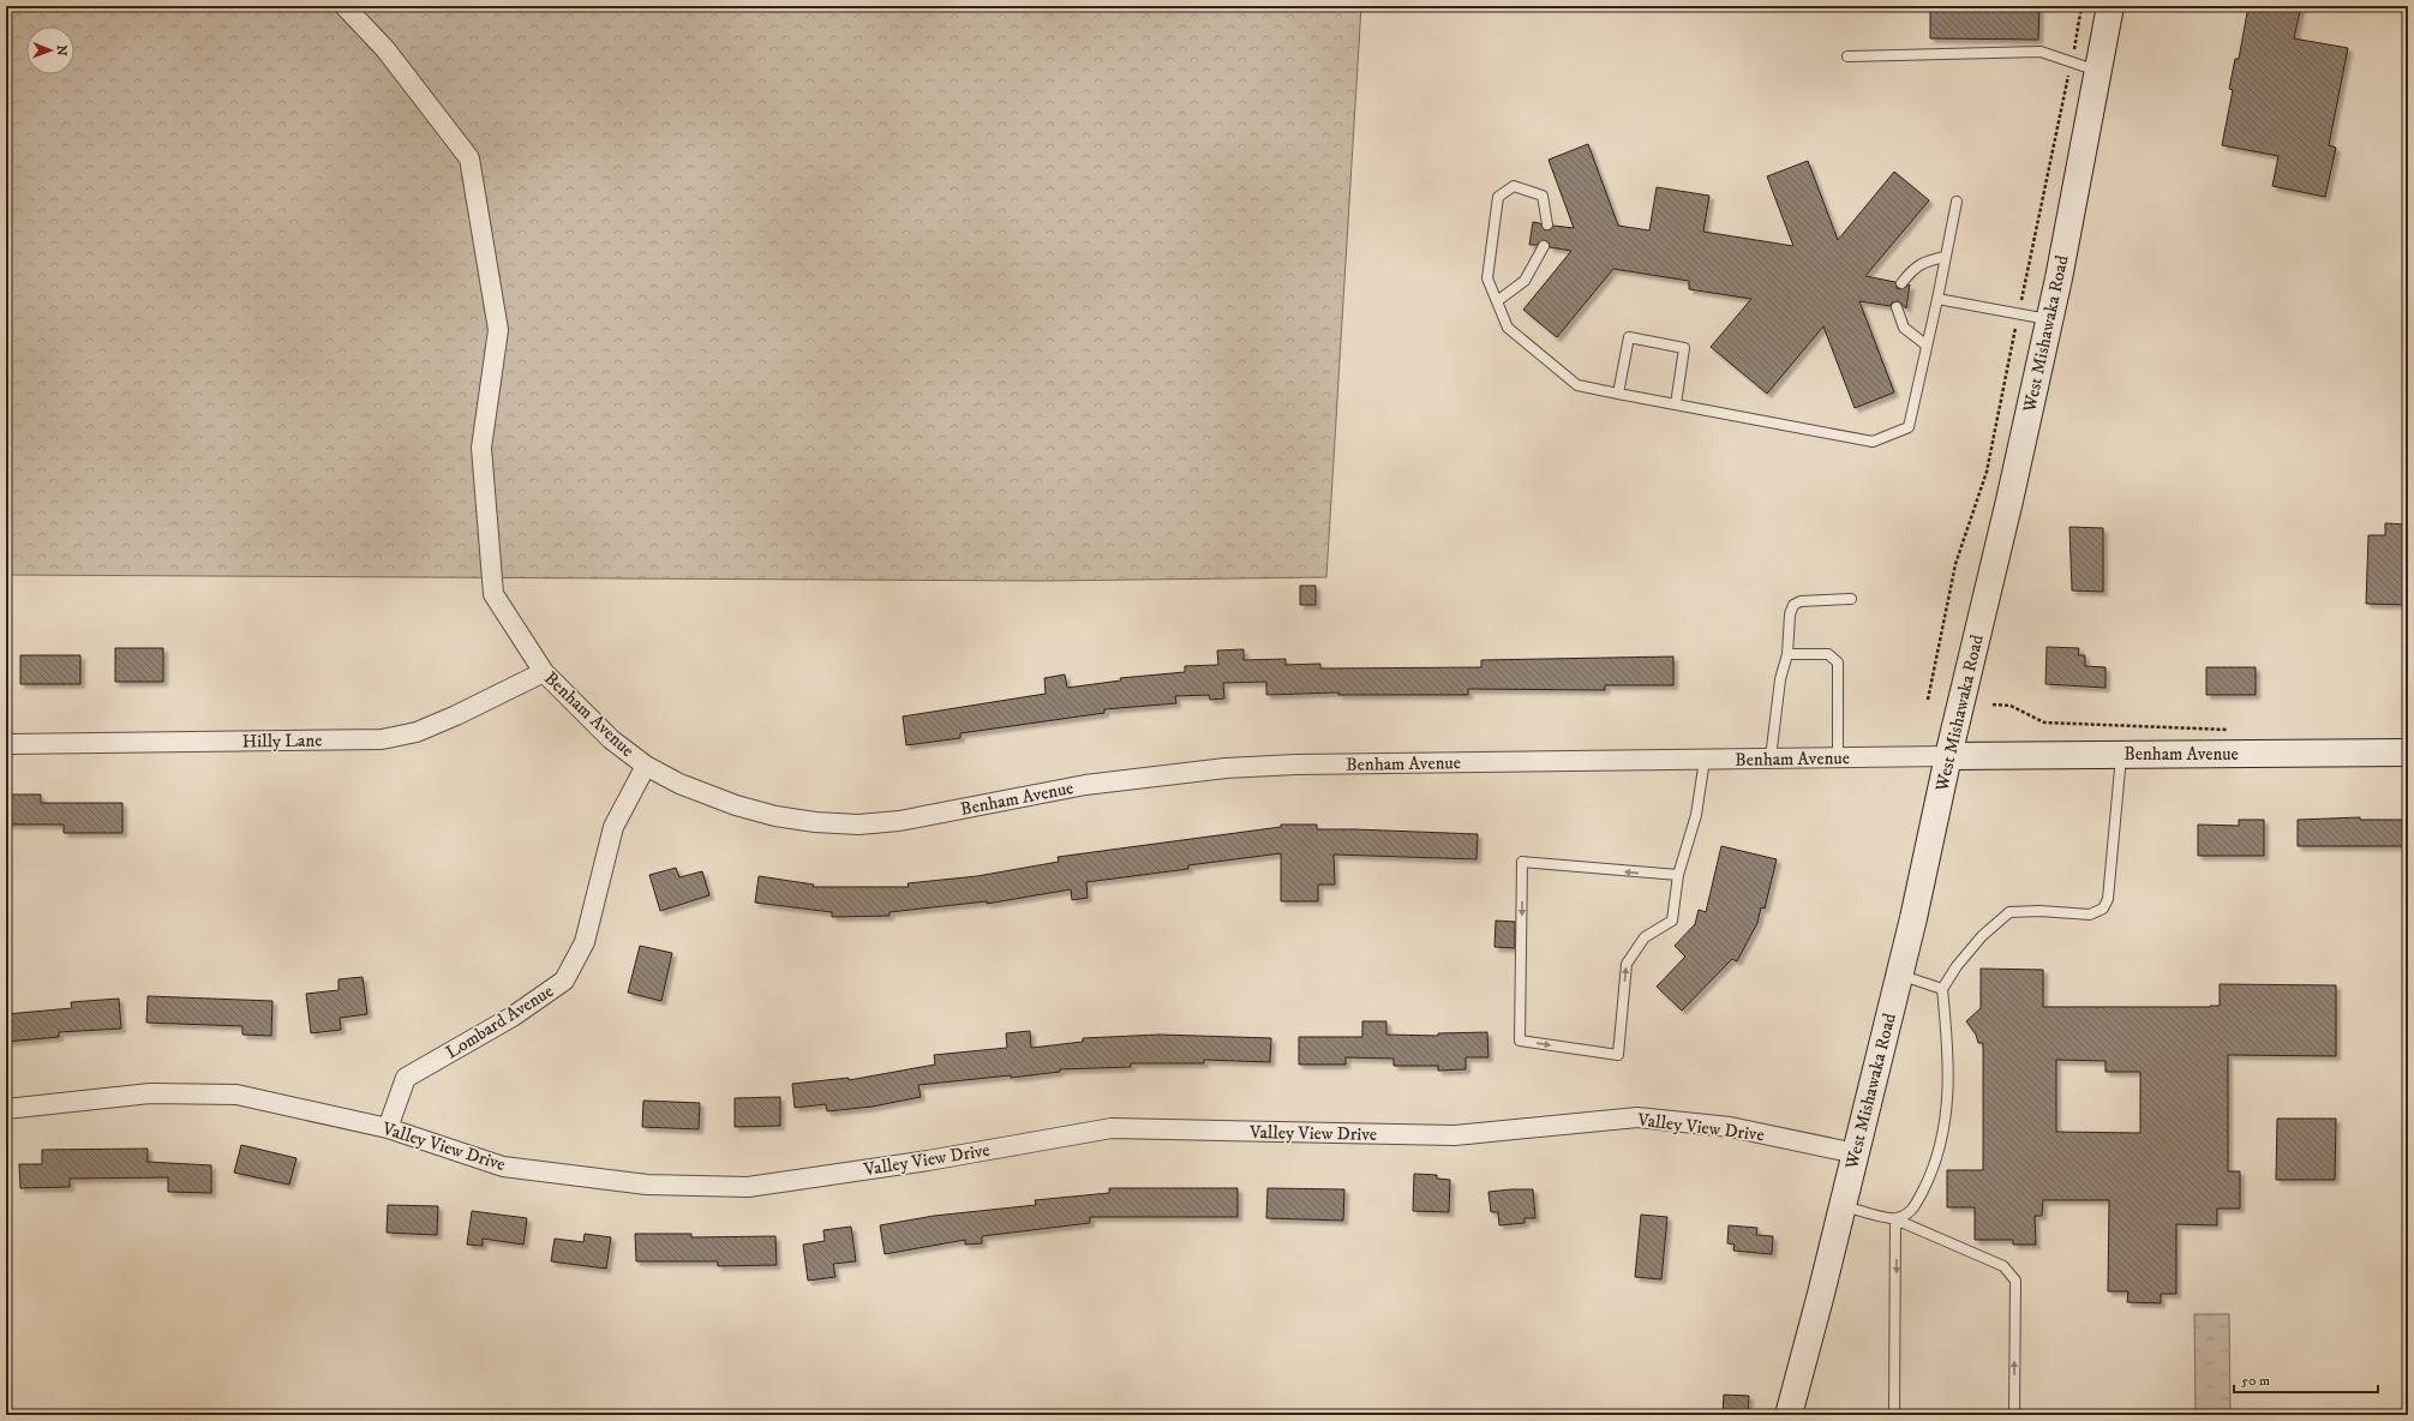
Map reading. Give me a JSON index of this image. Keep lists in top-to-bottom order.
{
  "streets": {
    "main road": ["West Mishawaka Road", "Benham Avenue"],
    "street": ["Hilly Lane", "Lombard Avenue", "Valley View Drive"]
  },
  "crossings": [
    ["West Mishawaka Road", "Benham Avenue"],
    ["West Mishawaka Road", "Valley View Drive"],
    ["Benham Avenue", "Hilly Lane"],
    ["Benham Avenue", "Lombard Avenue"],
    ["Lombard Avenue", "Valley View Drive"]
  ],
  "scale_bar": "50 m",
  "north": "right"
}
